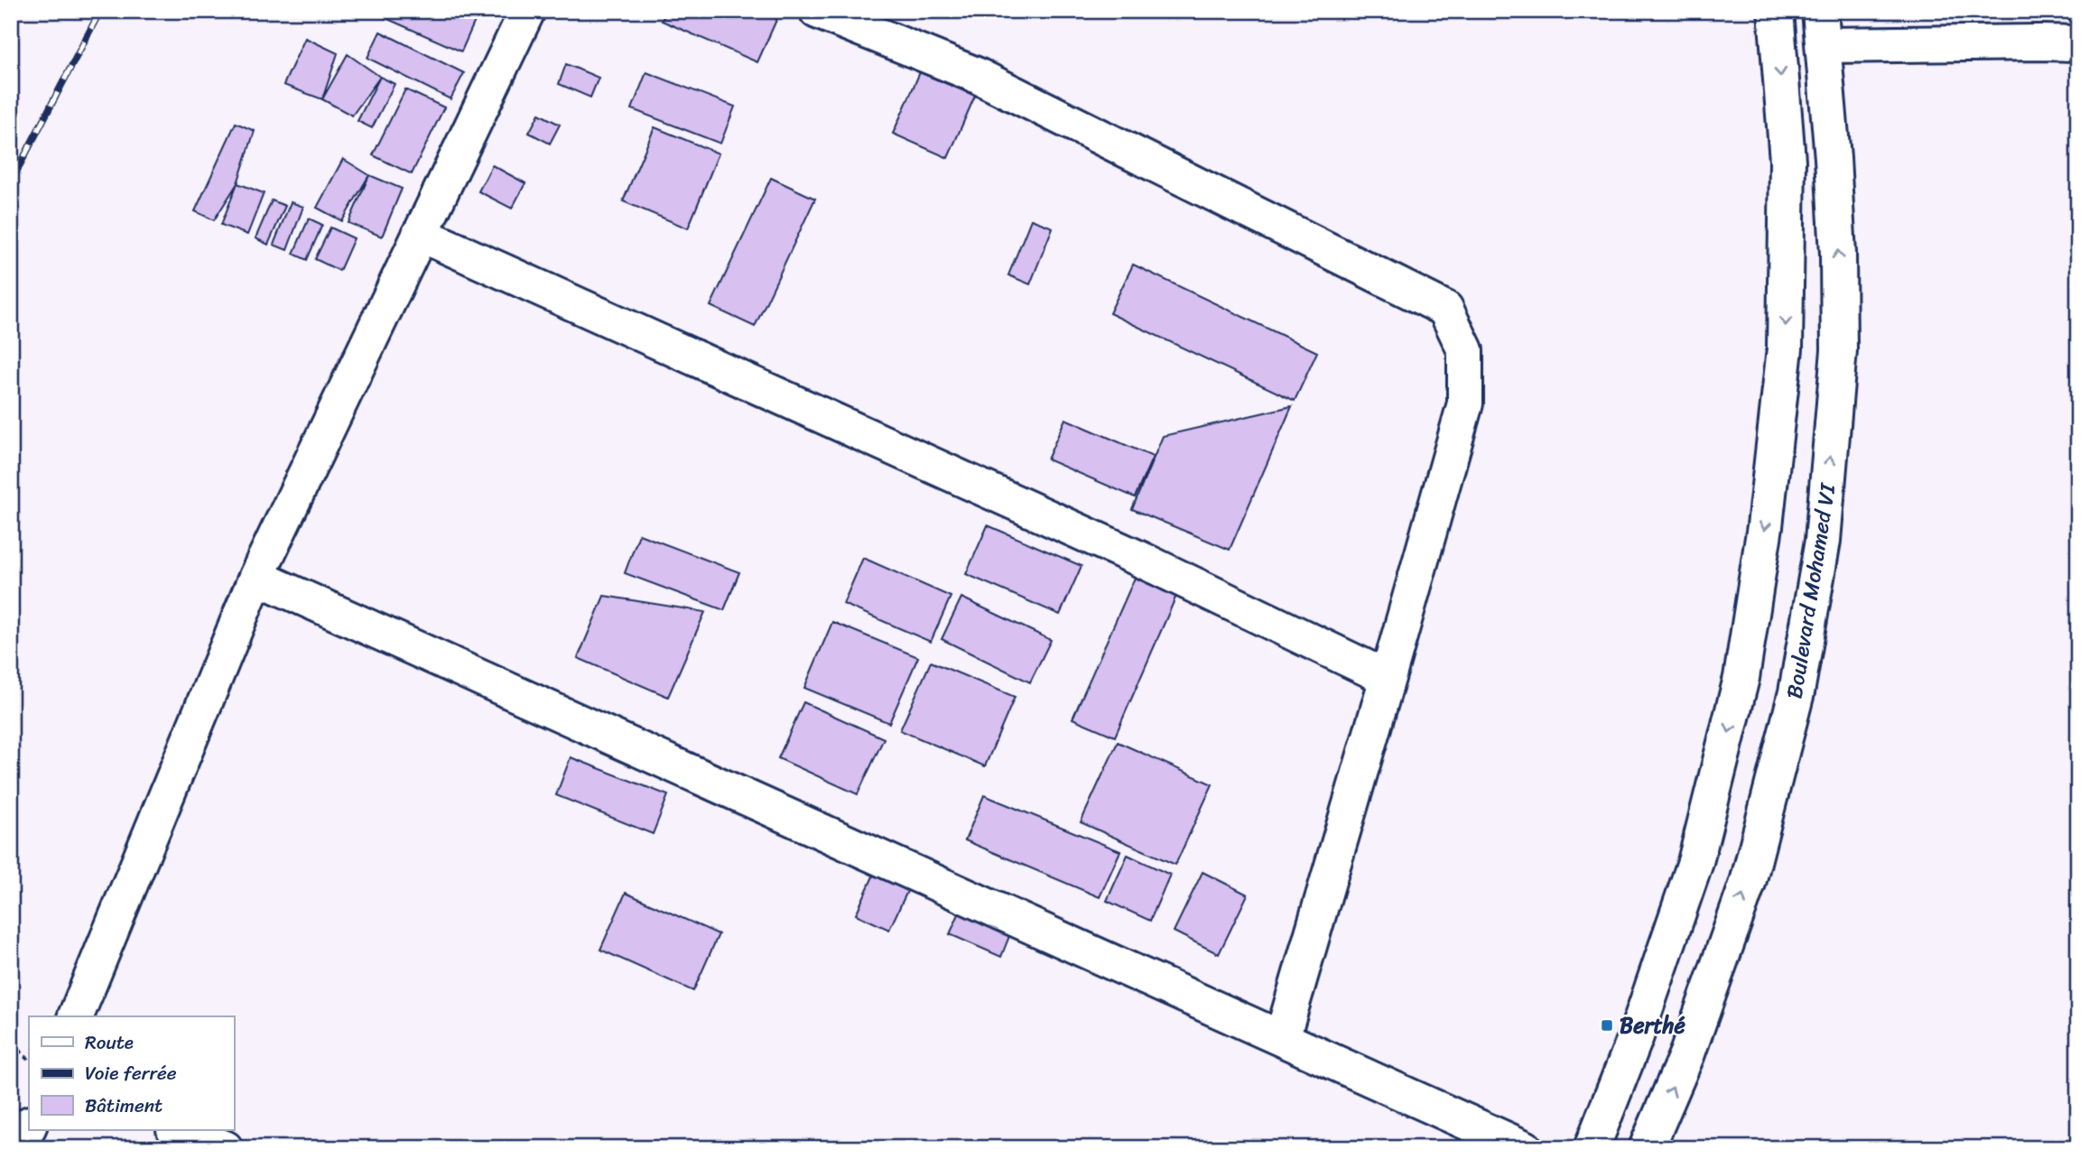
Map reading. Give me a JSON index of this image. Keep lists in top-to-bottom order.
{
  "streets": {
    "street": ["Boulevard Mohamed VI"]
  },
  "places": {
    "transit": ["Berthé"]
  },
  "legend": ["Route", "Voie ferrée", "Bâtiment"]
}
